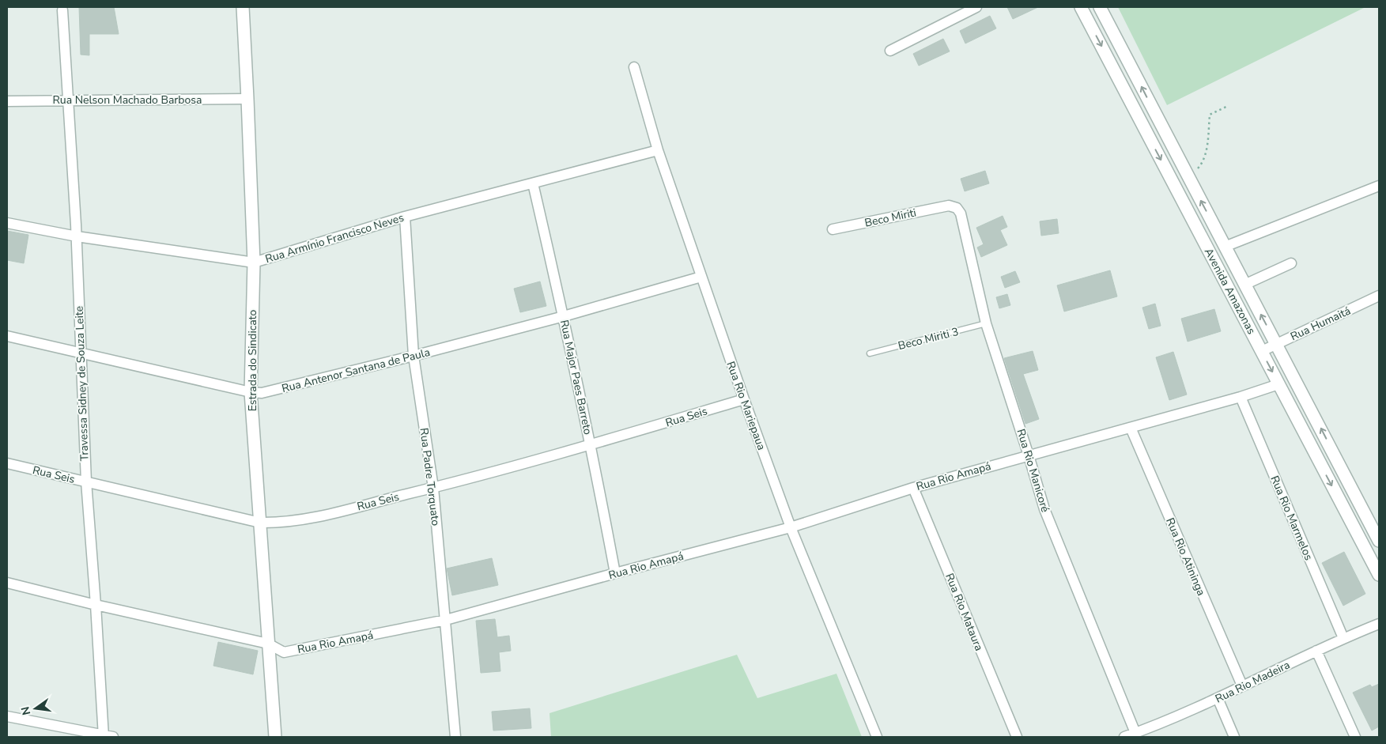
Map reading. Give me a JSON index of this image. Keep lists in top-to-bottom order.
{
  "streets": {
    "street": [
      "Rua Nelson Machado Barbosa",
      "Beco Miriti",
      "Rua Armínio Francisco Neves",
      "Avenida Amazonas",
      "Rua Humaitá",
      "Estrada do Sindicato",
      "Rua Antenor Santana de Paula",
      "Rua Major Paes Barreto",
      "Travessa Sidney de Souza Leite",
      "Rua Rio Mariepaua",
      "Rua Seis",
      "Rua Rio Manicoré",
      "Rua Rio Amapá",
      "Rua Padre Torquato",
      "Rua Rio Marmelos",
      "Rua Rio Atininga",
      "Rua Rio Mataura",
      "Rua Rio Madeira"
    ],
    "lane": ["Beco Miriti 3"]
  },
  "crossings": [
    ["Rua Nelson Machado Barbosa", "Estrada do Sindicato"],
    ["Rua Nelson Machado Barbosa", "Travessa Sidney de Souza Leite"],
    ["Beco Miriti", "Rua Rio Manicoré"],
    ["Rua Armínio Francisco Neves", "Estrada do Sindicato"],
    ["Rua Armínio Francisco Neves", "Rua Major Paes Barreto"],
    ["Rua Armínio Francisco Neves", "Travessa Sidney de Souza Leite"],
    ["Rua Armínio Francisco Neves", "Rua Rio Mariepaua"],
    ["Rua Armínio Francisco Neves", "Rua Padre Torquato"],
    ["Avenida Amazonas", "Rua Humaitá"],
    ["Avenida Amazonas", "Rua Rio Amapá"],
    ["Beco Miriti 3", "Rua Rio Manicoré"],
    ["Estrada do Sindicato", "Rua Antenor Santana de Paula"],
    ["Estrada do Sindicato", "Rua Seis"],
    ["Estrada do Sindicato", "Rua Rio Amapá"],
    ["Rua Antenor Santana de Paula", "Rua Major Paes Barreto"],
    ["Rua Antenor Santana de Paula", "Travessa Sidney de Souza Leite"],
    ["Rua Antenor Santana de Paula", "Rua Rio Mariepaua"],
    ["Rua Antenor Santana de Paula", "Rua Padre Torquato"],
    ["Rua Major Paes Barreto", "Rua Seis"],
    ["Rua Major Paes Barreto", "Rua Rio Amapá"],
    ["Travessa Sidney de Souza Leite", "Rua Seis"],
    ["Travessa Sidney de Souza Leite", "Rua Rio Amapá"],
    ["Rua Rio Mariepaua", "Rua Seis"],
    ["Rua Rio Mariepaua", "Rua Rio Amapá"],
    ["Rua Seis", "Rua Padre Torquato"],
    ["Rua Rio Manicoré", "Rua Rio Amapá"],
    ["Rua Rio Manicoré", "Rua Rio Madeira"],
    ["Rua Rio Amapá", "Rua Padre Torquato"],
    ["Rua Rio Amapá", "Rua Rio Marmelos"],
    ["Rua Rio Amapá", "Rua Rio Atininga"],
    ["Rua Rio Amapá", "Rua Rio Mataura"],
    ["Rua Rio Marmelos", "Rua Rio Madeira"],
    ["Rua Rio Atininga", "Rua Rio Madeira"]
  ],
  "north": "left"
}
